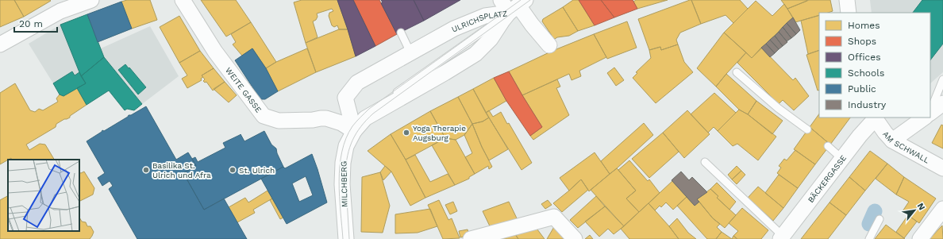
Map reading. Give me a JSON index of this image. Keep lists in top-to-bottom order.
{
  "streets": {
    "street": [
      "ULRICHSPLATZ",
      "WEITE GASSE",
      "AM SCHWALL",
      "BÄCKERGASSE",
      "MILCHBERG"
    ]
  },
  "crossings": [
    ["ULRICHSPLATZ", "WEITE GASSE"],
    ["ULRICHSPLATZ", "MILCHBERG"],
    ["WEITE GASSE", "MILCHBERG"],
    ["AM SCHWALL", "BÄCKERGASSE"]
  ],
  "places": ["Yoga Therapie Augsburg", "Basilika St. Ulrich und Afra", "St. Ulrich"],
  "legend": [
    "Homes",
    "Shops",
    "Offices",
    "Schools",
    "Public",
    "Industry"
  ],
  "scale_bar": "20 m",
  "north": "top right"
}
